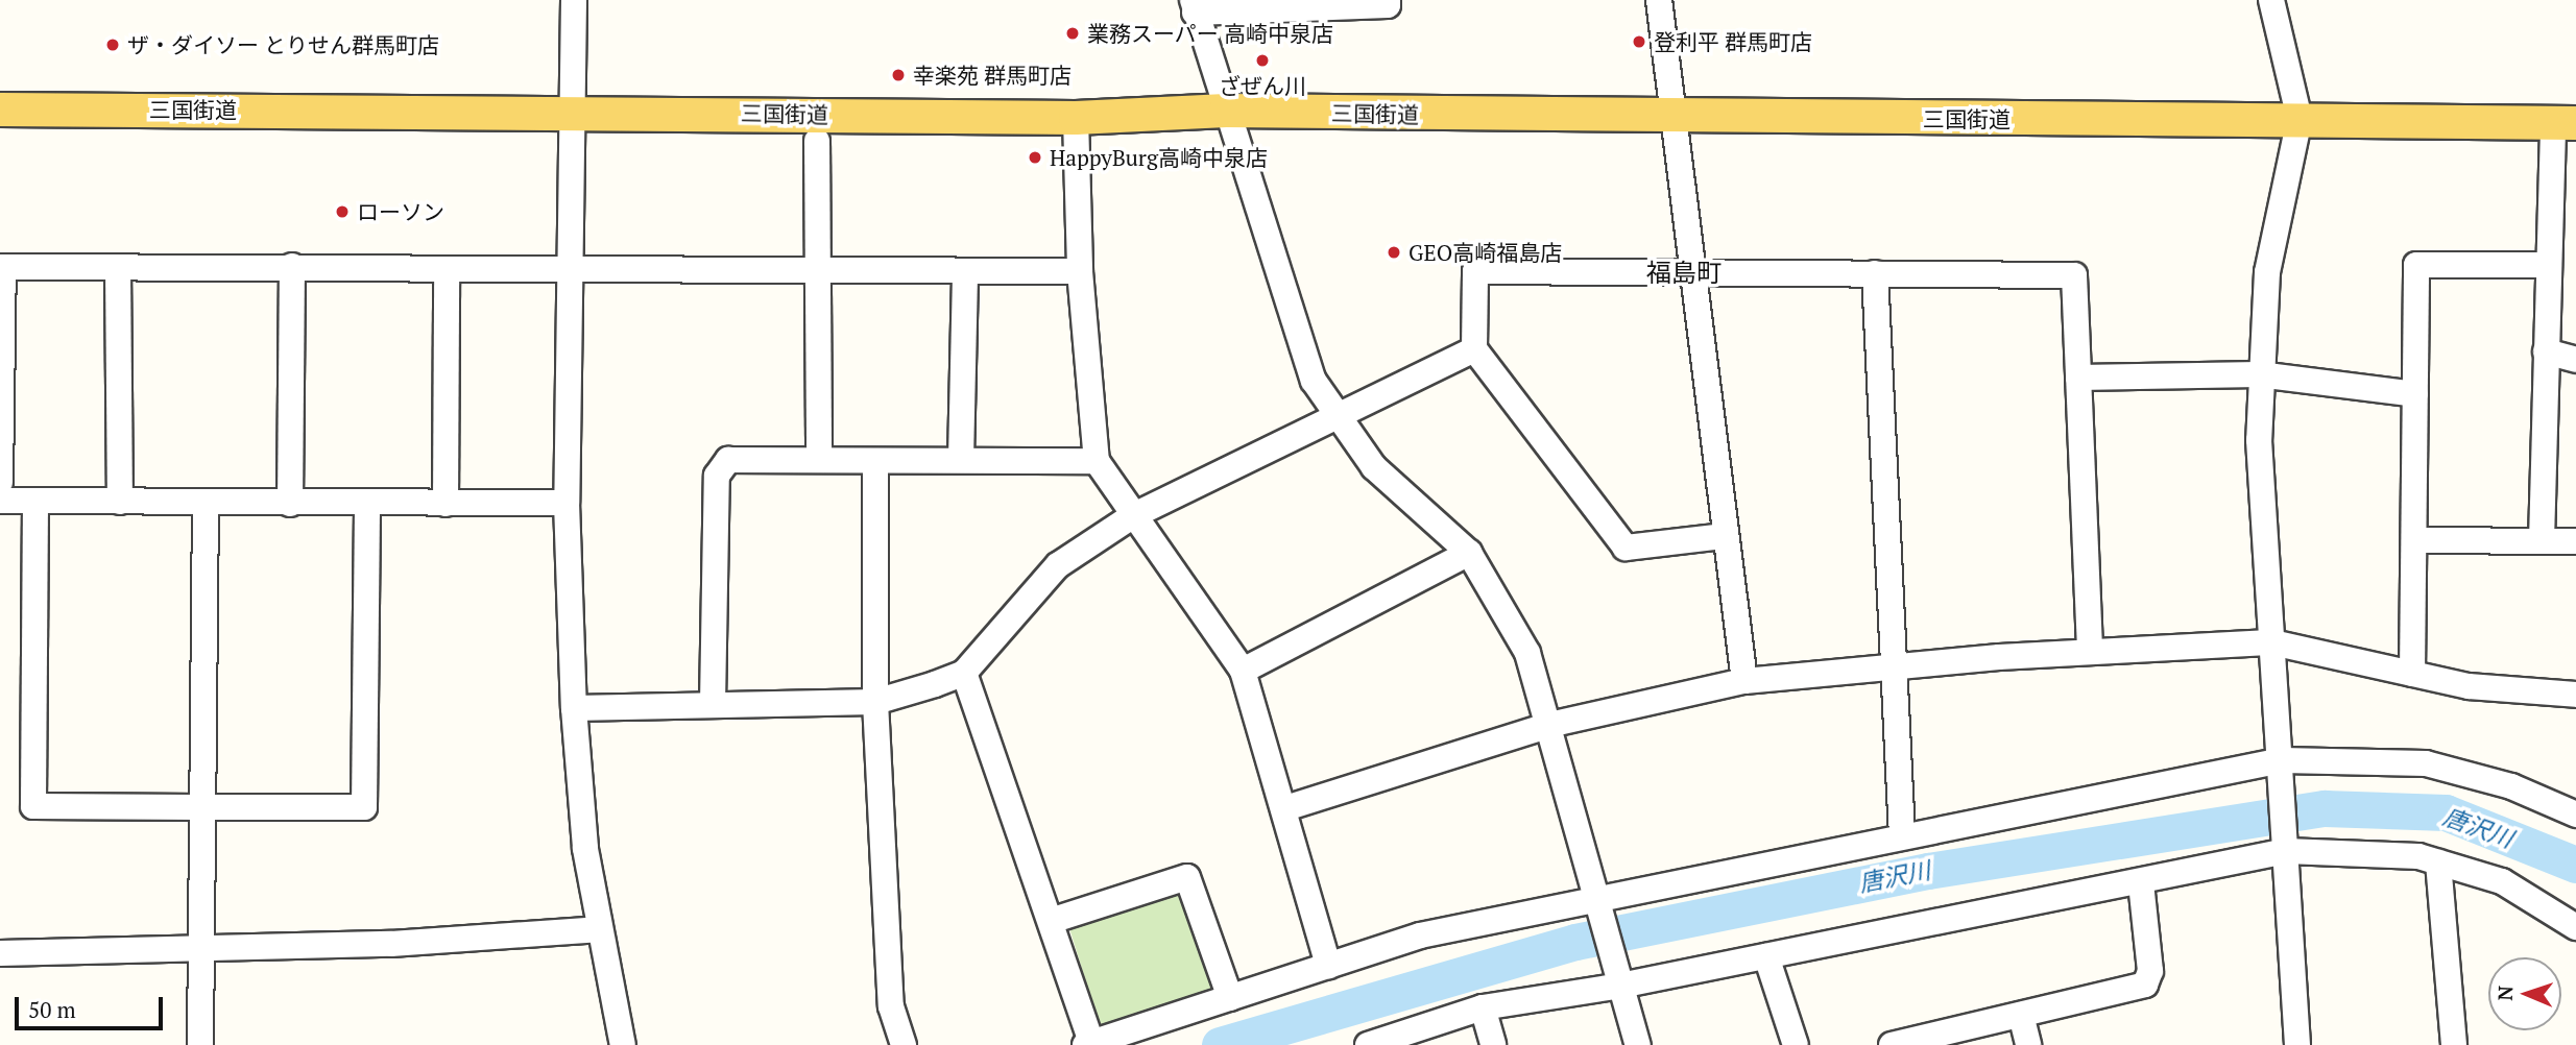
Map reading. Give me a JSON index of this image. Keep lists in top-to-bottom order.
{
  "streets": {
    "main road": ["三国街道"]
  },
  "districts": ["福島町"],
  "water": ["唐沢川"],
  "places": [
    "業務スーパー 高崎中泉店",
    "登利平 群馬町店",
    "ザ・ダイソー とりせん群馬町店",
    "ざぜん川",
    "幸楽苑 群馬町店",
    "HappyBurg高崎中泉店",
    "ローソン",
    "GEO高崎福島店"
  ],
  "scale_bar": "50 m",
  "north": "left"
}
